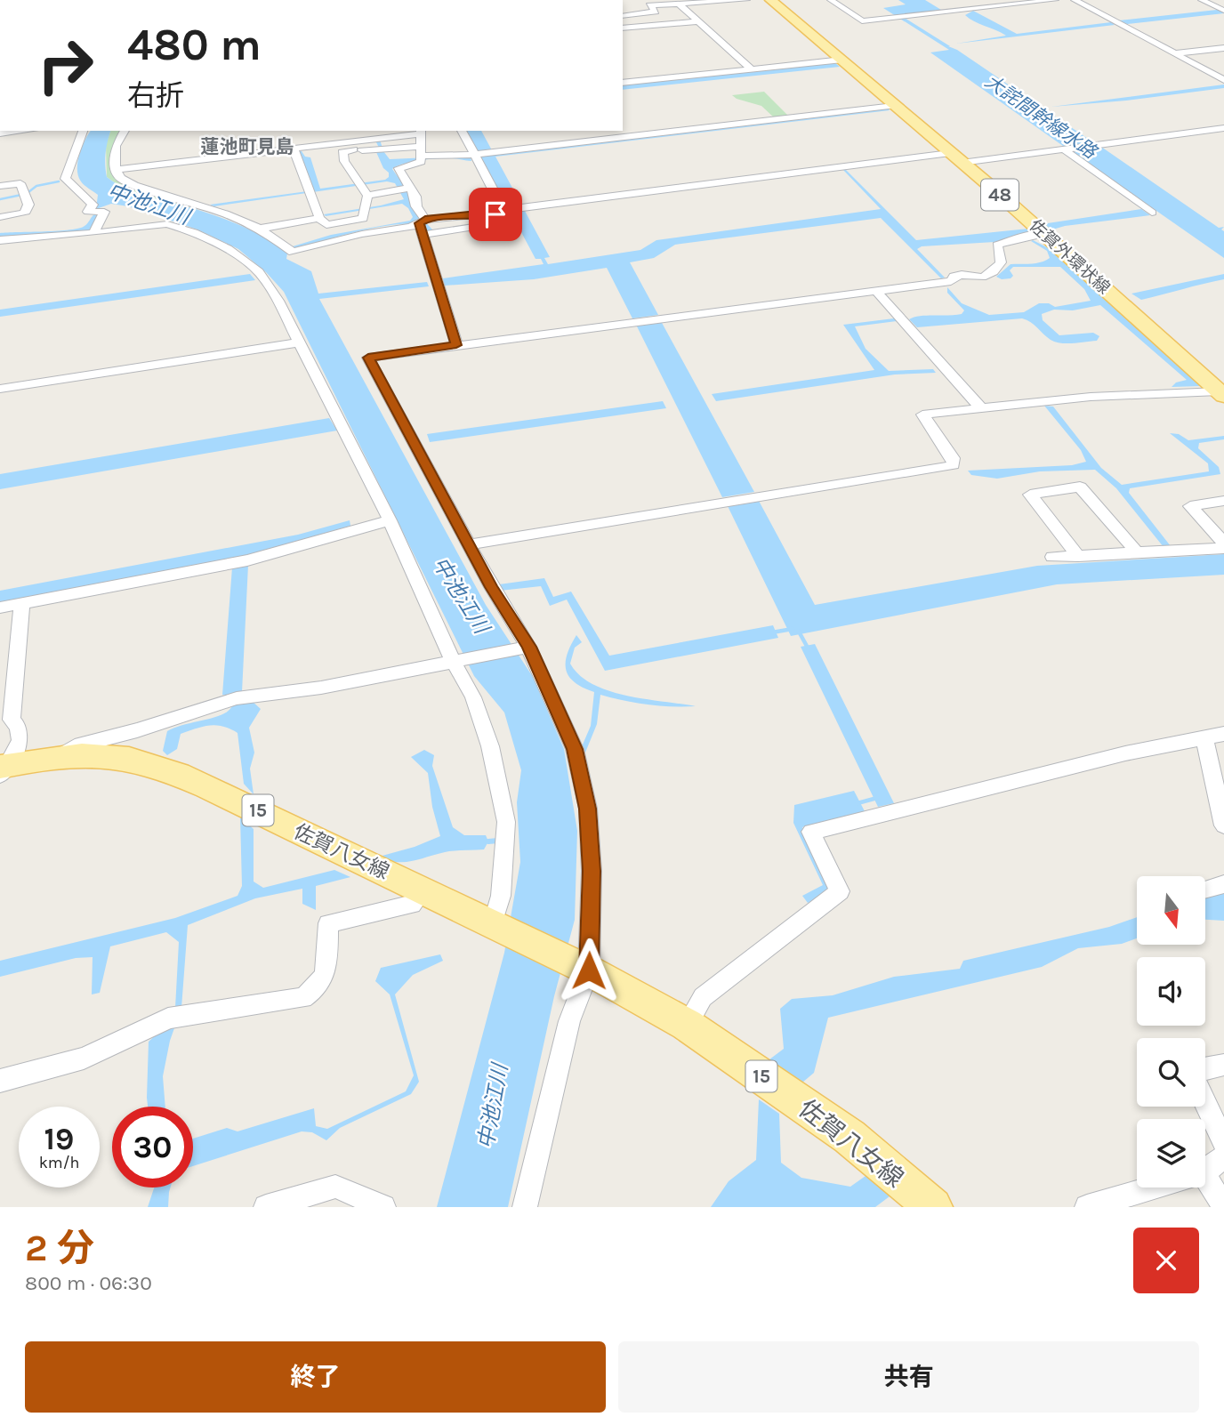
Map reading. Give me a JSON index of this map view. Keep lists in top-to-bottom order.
{
  "streets": {
    "main road": [
      "48",
      "佐賀外環状線",
      "15",
      "佐賀八女線"
    ]
  },
  "crossings": [
    ["15", "佐賀八女線"]
  ],
  "districts": ["蓮池町見島"],
  "water": ["大詫間幹線水路", "中池江川"],
  "north": "bottom",
  "page": {
    "turn": ["480 m", "右折"],
    "speed": "19 km/h",
    "limit": "30",
    "heading": ["2 分", "800 m · 06:30"],
    "buttons": ["終了", "共有"]
  }
}
